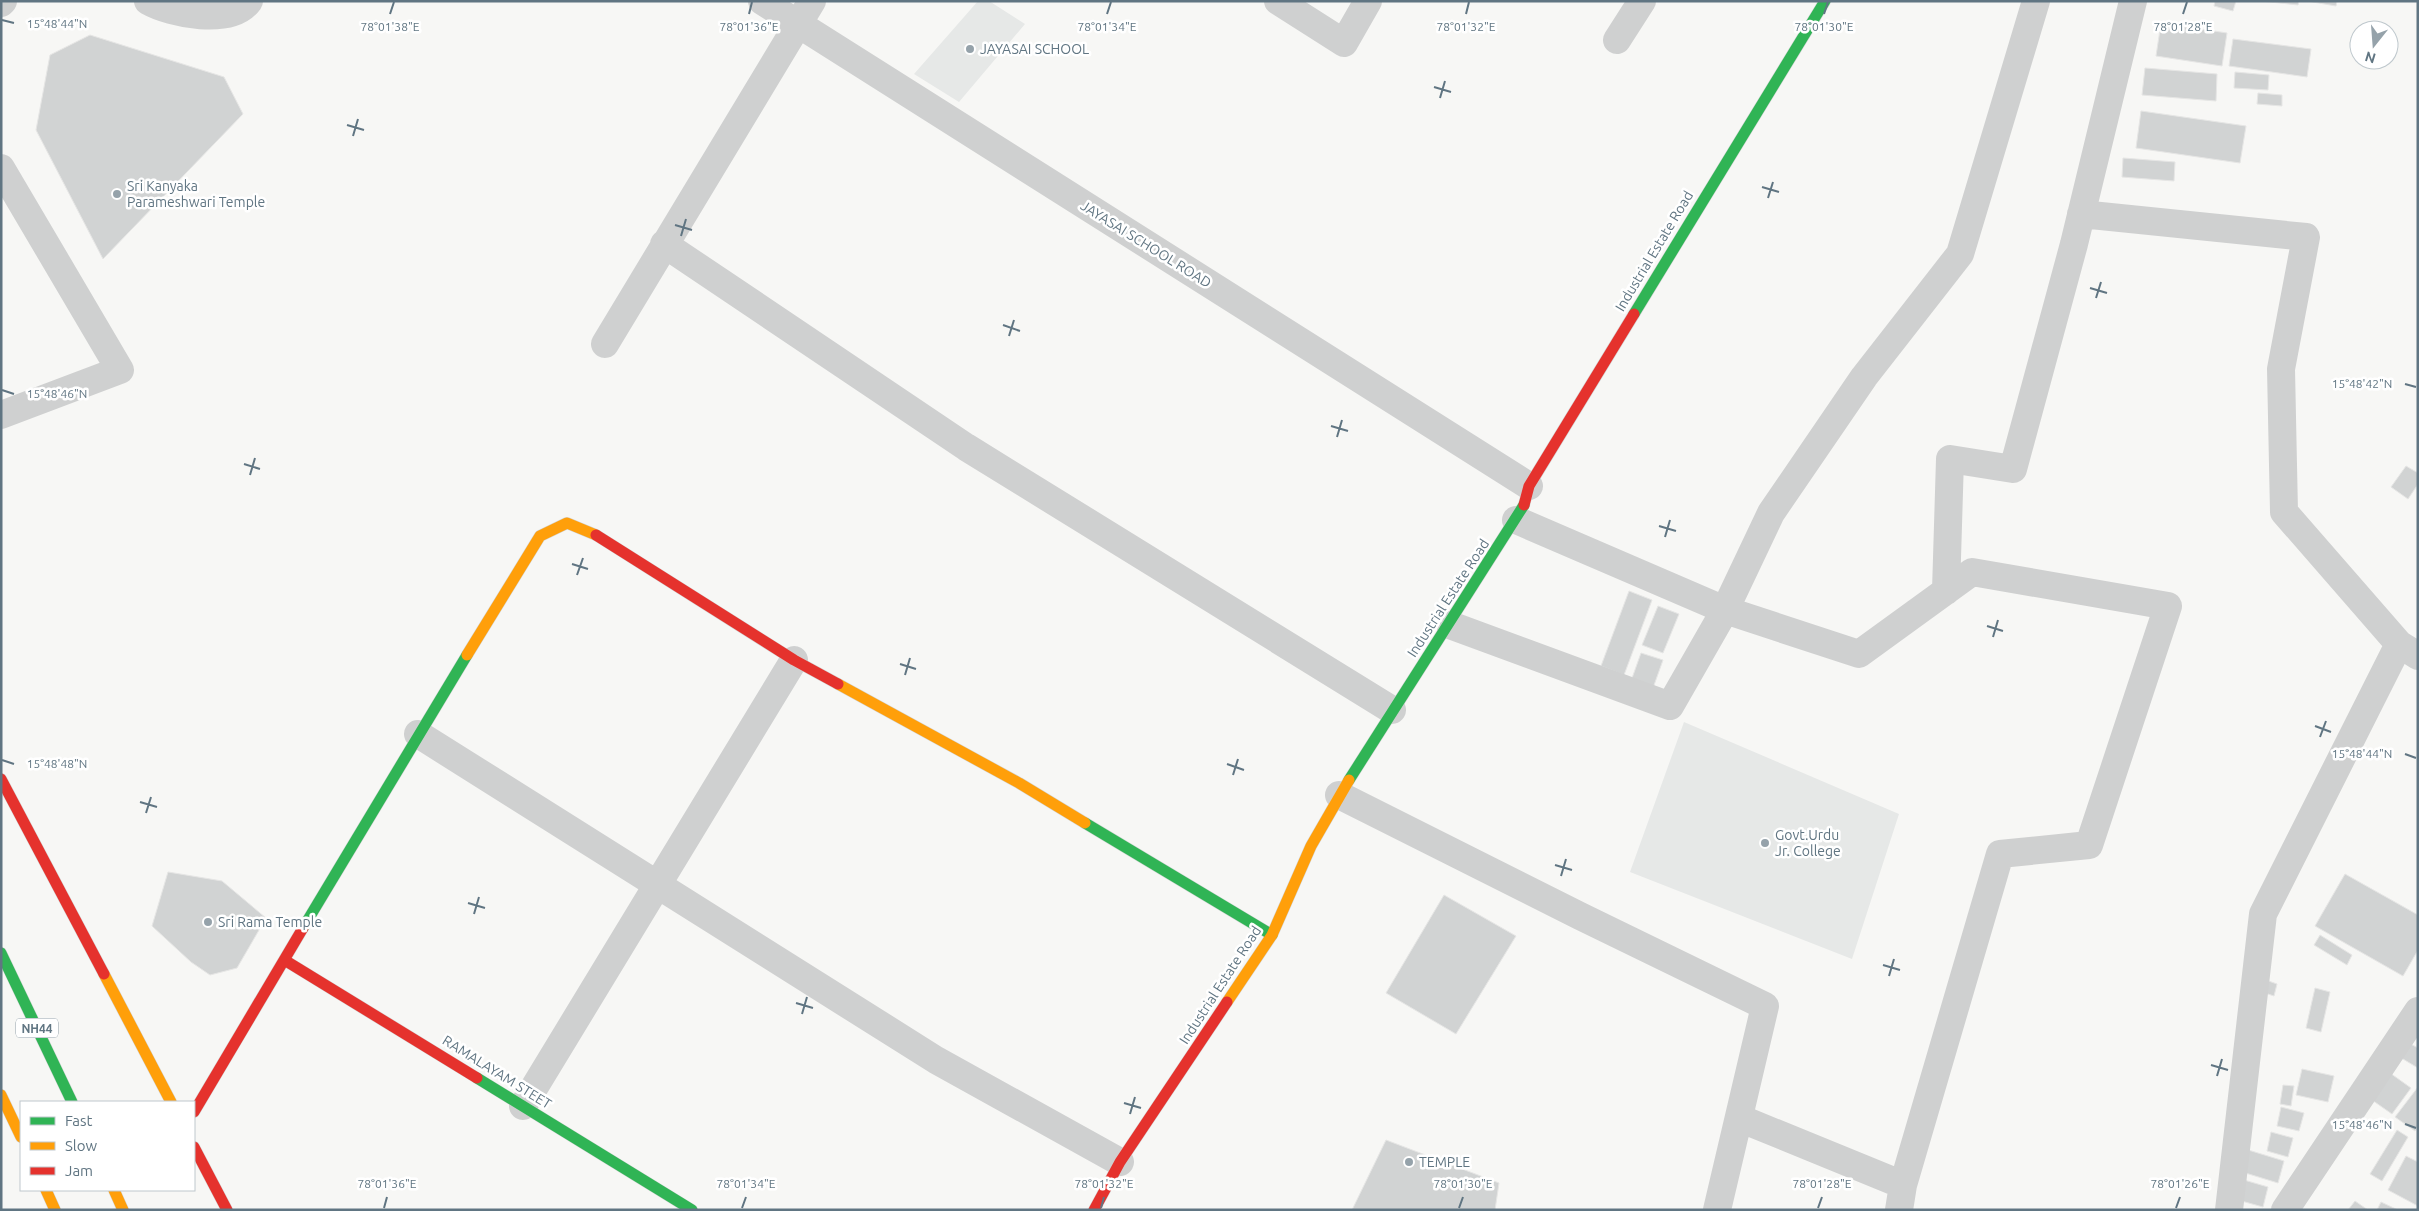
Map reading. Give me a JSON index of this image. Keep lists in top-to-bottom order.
{
  "streets": {
    "main road": ["Industrial Estate Road", "NH44", "RAMALAYAM STEET"],
    "street": ["JAYASAI SCHOOL ROAD"]
  },
  "crossings": [
    ["JAYASAI SCHOOL ROAD", "Industrial Estate Road"]
  ],
  "places": [
    "JAYASAI SCHOOL",
    "Sri Kanyaka Parameshwari Temple",
    "Govt.Urdu Jr. College",
    "Sri Rama Temple",
    "TEMPLE"
  ],
  "legend": ["Fast", "Slow", "Jam"],
  "north": "bottom",
  "coordinates": [
    "15°48'44\"N",
    "78°01'38\"E",
    "78°01'36\"E",
    "78°01'34\"E",
    "78°01'32\"E",
    "78°01'30\"E",
    "78°01'28\"E",
    "15°48'42\"N",
    "15°48'46\"N",
    "15°48'48\"N",
    "78°01'26\"E"
  ]
}
